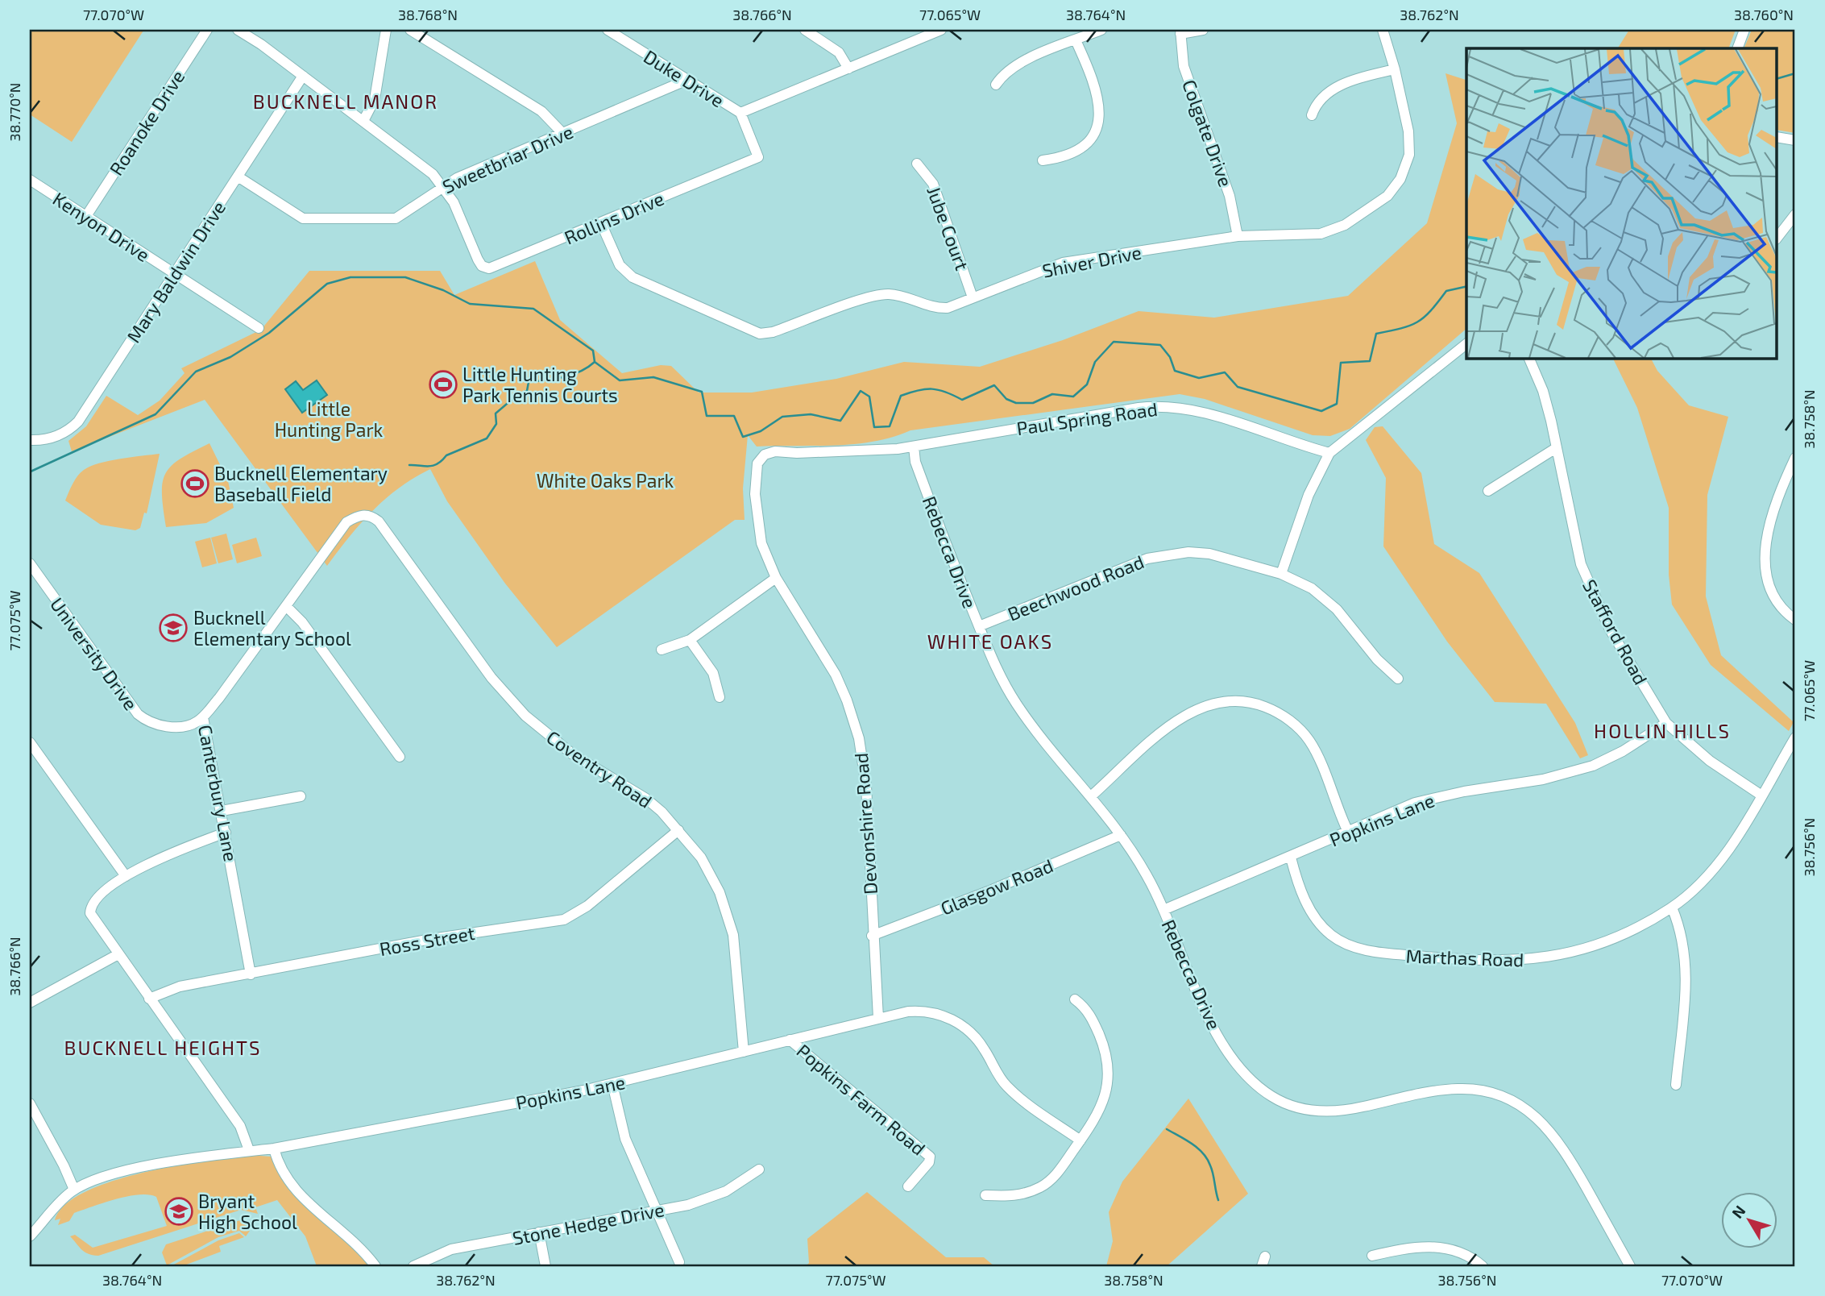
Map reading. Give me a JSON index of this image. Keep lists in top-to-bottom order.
{
  "streets": {
    "street": [
      "Duke Drive",
      "Roanoke Drive",
      "Colgate Drive",
      "Sweetbriar Drive",
      "Rollins Drive",
      "Kenyon Drive",
      "Jube Court",
      "Shiver Drive",
      "Mary Baldwin Drive",
      "Paul Spring Road",
      "Rebecca Drive",
      "Beechwood Road",
      "Stafford Road",
      "University Drive",
      "Coventry Road",
      "Canterbury Lane",
      "Popkins Lane",
      "Devonshire Road",
      "Glasgow Road",
      "Ross Street",
      "Marthas Road",
      "Popkins Farm Road",
      "Stone Hedge Drive"
    ]
  },
  "crossings": [
    ["Duke Drive", "Sweetbriar Drive"],
    ["Duke Drive", "Rollins Drive"],
    ["Roanoke Drive", "Kenyon Drive"],
    ["Colgate Drive", "Shiver Drive"],
    ["Sweetbriar Drive", "Rollins Drive"],
    ["Sweetbriar Drive", "Mary Baldwin Drive"],
    ["Rollins Drive", "Shiver Drive"],
    ["Kenyon Drive", "Mary Baldwin Drive"],
    ["Jube Court", "Shiver Drive"],
    ["Paul Spring Road", "Rebecca Drive"],
    ["Paul Spring Road", "Devonshire Road"],
    ["Rebecca Drive", "Beechwood Road"],
    ["Rebecca Drive", "Popkins Lane"],
    ["Rebecca Drive", "Glasgow Road"],
    ["Stafford Road", "Popkins Lane"],
    ["Stafford Road", "Marthas Road"],
    ["University Drive", "Canterbury Lane"],
    ["Coventry Road", "Canterbury Lane"],
    ["Coventry Road", "Popkins Lane"],
    ["Coventry Road", "Ross Street"],
    ["Canterbury Lane", "Ross Street"],
    ["Popkins Lane", "Devonshire Road"],
    ["Popkins Lane", "Marthas Road"],
    ["Popkins Lane", "Popkins Farm Road"],
    ["Devonshire Road", "Glasgow Road"]
  ],
  "districts": [
    "BUCKNELL MANOR",
    "WHITE OAKS",
    "HOLLIN HILLS",
    "BUCKNELL HEIGHTS"
  ],
  "parks": ["Little Hunting Park", "White Oaks Park"],
  "places": {
    "sports": ["Little Hunting Park Tennis Courts", "Bucknell Elementary Baseball Field"],
    "school or university": ["Bucknell Elementary School", "Bryant High School"]
  },
  "north": "top left",
  "coordinates": [
    "77.070°W",
    "38.768°N",
    "38.766°N",
    "77.065°W",
    "38.764°N",
    "38.762°N",
    "38.760°N",
    "38.770°N",
    "38.758°N",
    "77.075°W",
    "38.756°N"
  ]
}
